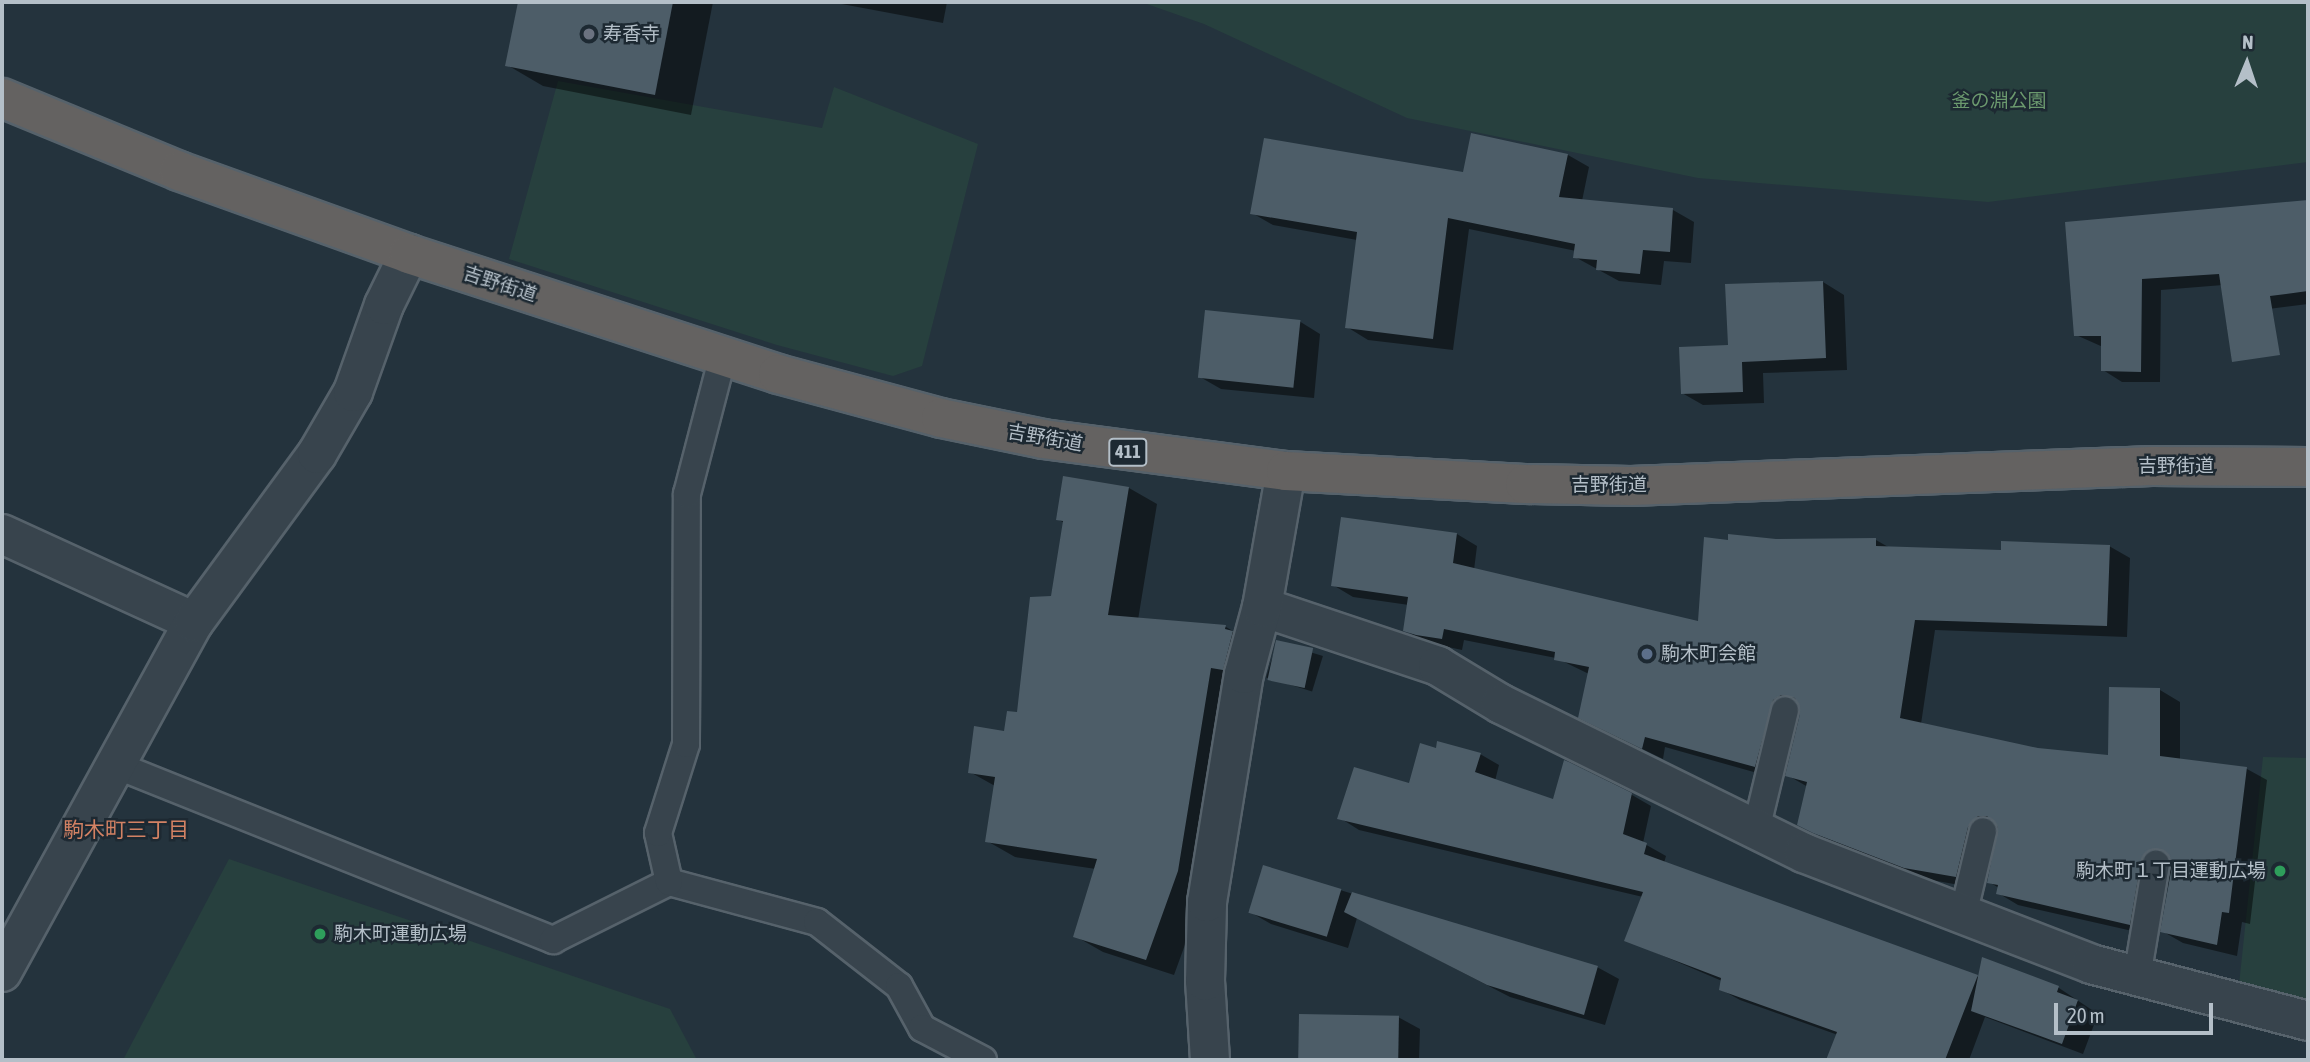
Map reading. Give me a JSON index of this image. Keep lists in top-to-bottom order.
{
  "streets": {
    "highway": ["吉野街道", "411"]
  },
  "districts": ["駒木町三丁目"],
  "parks": ["釜の淵公園"],
  "places": [
    "寿香寺",
    "駒木町会館",
    "駒木町１丁目運動広場",
    "駒木町運動広場"
  ],
  "scale_bar": "20 m",
  "north": "top"
}
